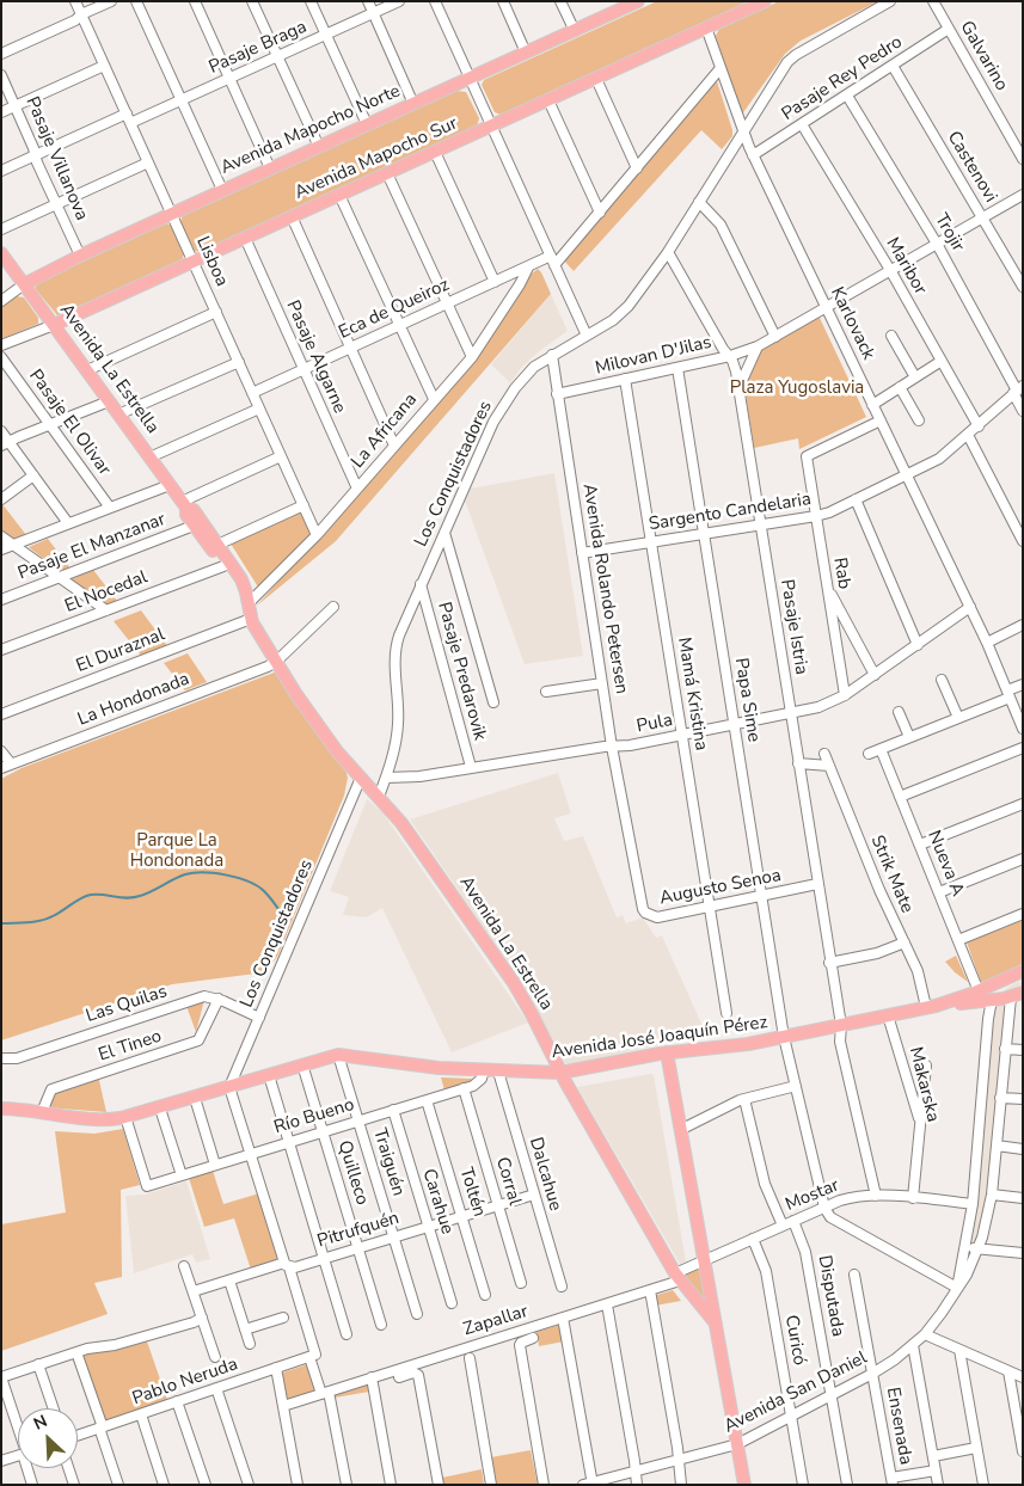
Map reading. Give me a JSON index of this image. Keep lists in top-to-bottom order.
{
  "streets": {
    "main road": [
      "Avenida Mapocho Norte",
      "Avenida Mapocho Sur",
      "Avenida La Estrella",
      "Avenida José Joaquín Pérez"
    ],
    "street": [
      "Pasaje Braga",
      "Galvarino",
      "Pasaje Rey Pedro",
      "Pasaje Villanova",
      "Castenovi",
      "Trojir",
      "Lisboa",
      "Maribor",
      "Eca de Queiroz",
      "Karlovack",
      "Milovan D'Jilas",
      "Pasaje Algarne",
      "Pasaje El Olivar",
      "La Africana",
      "Los Conquistadores",
      "Sargento Candelaria",
      "Pasaje El Manzanar",
      "Rab",
      "Avenida Rolando Petersen",
      "El Nocedal",
      "Pasaje Istria",
      "El Duraznal",
      "Pasaje Predarovik",
      "Mamá Kristina",
      "La Hondonada",
      "Papa Sime",
      "Pula",
      "Nueva A",
      "Strik Mate",
      "Augusto Senoa",
      "Las Quilas",
      "El Tineo",
      "Makarska",
      "Río Bueno",
      "Traiguén",
      "Quilleco",
      "Dalcahue",
      "Corral",
      "Toltén",
      "Mostar",
      "Carahue",
      "Pitrufquén",
      "Disputada",
      "Zapallar",
      "Curicó",
      "Pablo Neruda",
      "Avenida San Daniel",
      "Ensenada"
    ]
  },
  "crossings": [
    ["Pasaje Braga", "Pasaje Villanova"],
    ["Pasaje Braga", "Lisboa"],
    ["Galvarino", "Pasaje Rey Pedro"],
    ["Pasaje Rey Pedro", "Castenovi"],
    ["Pasaje Rey Pedro", "Trojir"],
    ["Pasaje Rey Pedro", "Maribor"],
    ["Pasaje Rey Pedro", "Karlovack"],
    ["Avenida Mapocho Norte", "Pasaje Villanova"],
    ["Avenida Mapocho Norte", "Lisboa"],
    ["Avenida Mapocho Norte", "Avenida La Estrella"],
    ["Avenida Mapocho Sur", "Lisboa"],
    ["Avenida Mapocho Sur", "Karlovack"],
    ["Avenida Mapocho Sur", "Pasaje Algarne"],
    ["Avenida Mapocho Sur", "Avenida La Estrella"],
    ["Castenovi", "Milovan D'Jilas"],
    ["Trojir", "Milovan D'Jilas"],
    ["Trojir", "Sargento Candelaria"],
    ["Lisboa", "Eca de Queiroz"],
    ["Lisboa", "La Africana"],
    ["Maribor", "Milovan D'Jilas"],
    ["Maribor", "Sargento Candelaria"],
    ["Eca de Queiroz", "Pasaje Algarne"],
    ["Eca de Queiroz", "La Africana"],
    ["Karlovack", "Milovan D'Jilas"],
    ["Karlovack", "Los Conquistadores"],
    ["Karlovack", "Sargento Candelaria"],
    ["Karlovack", "Rab"],
    ["Karlovack", "Pula"],
    ["Milovan D'Jilas", "Avenida Rolando Petersen"],
    ["Milovan D'Jilas", "Pasaje Istria"],
    ["Milovan D'Jilas", "Mamá Kristina"],
    ["Milovan D'Jilas", "Papa Sime"],
    ["Pasaje Algarne", "La Africana"],
    ["Avenida La Estrella", "La Africana"],
    ["Avenida La Estrella", "Los Conquistadores"],
    ["Avenida La Estrella", "Pasaje El Manzanar"],
    ["Avenida La Estrella", "El Nocedal"],
    ["Avenida La Estrella", "El Duraznal"],
    ["Avenida La Estrella", "La Hondonada"],
    ["Avenida La Estrella", "Avenida José Joaquín Pérez"],
    ["Avenida La Estrella", "Mostar"],
    ["Avenida La Estrella", "Zapallar"],
    ["Avenida La Estrella", "Avenida San Daniel"],
    ["Los Conquistadores", "Avenida Rolando Petersen"],
    ["Los Conquistadores", "Pasaje Istria"],
    ["Los Conquistadores", "Pasaje Predarovik"],
    ["Los Conquistadores", "Pula"],
    ["Los Conquistadores", "Las Quilas"],
    ["Los Conquistadores", "Avenida José Joaquín Pérez"],
    ["Sargento Candelaria", "Rab"],
    ["Sargento Candelaria", "Avenida Rolando Petersen"],
    ["Sargento Candelaria", "Pasaje Istria"],
    ["Sargento Candelaria", "Mamá Kristina"],
    ["Sargento Candelaria", "Papa Sime"],
    ["Rab", "Pula"],
    ["Avenida Rolando Petersen", "Pula"],
    ["Avenida Rolando Petersen", "Augusto Senoa"],
    ["Pasaje Istria", "Pula"],
    ["Pasaje Istria", "Augusto Senoa"],
    ["Pasaje Istria", "Avenida José Joaquín Pérez"],
    ["Pasaje Istria", "Mostar"],
    ["Pasaje Predarovik", "Pula"],
    ["Mamá Kristina", "Pula"],
    ["Mamá Kristina", "Augusto Senoa"],
    ["Papa Sime", "Pula"],
    ["Papa Sime", "Augusto Senoa"],
    ["Papa Sime", "Avenida José Joaquín Pérez"],
    ["Papa Sime", "Mostar"],
    ["Nueva A", "Avenida José Joaquín Pérez"],
    ["Strik Mate", "Avenida José Joaquín Pérez"],
    ["Las Quilas", "El Tineo"],
    ["Avenida José Joaquín Pérez", "El Tineo"],
    ["Avenida José Joaquín Pérez", "Makarska"],
    ["Avenida José Joaquín Pérez", "Río Bueno"],
    ["Avenida José Joaquín Pérez", "Traiguén"],
    ["Avenida José Joaquín Pérez", "Quilleco"],
    ["Avenida José Joaquín Pérez", "Dalcahue"],
    ["Avenida José Joaquín Pérez", "Avenida San Daniel"],
    ["Makarska", "Mostar"],
    ["Río Bueno", "Traiguén"],
    ["Río Bueno", "Quilleco"],
    ["Río Bueno", "Corral"],
    ["Río Bueno", "Toltén"],
    ["Río Bueno", "Carahue"],
    ["Traiguén", "Pitrufquén"],
    ["Quilleco", "Pitrufquén"],
    ["Dalcahue", "Pitrufquén"],
    ["Corral", "Pitrufquén"],
    ["Toltén", "Pitrufquén"],
    ["Mostar", "Disputada"],
    ["Mostar", "Zapallar"],
    ["Mostar", "Curicó"],
    ["Mostar", "Avenida San Daniel"],
    ["Carahue", "Pitrufquén"],
    ["Disputada", "Avenida San Daniel"],
    ["Curicó", "Avenida San Daniel"],
    ["Avenida San Daniel", "Ensenada"]
  ],
  "parks": ["Plaza Yugoslavia", "Parque La Hondonada"],
  "north": "top left"
}
